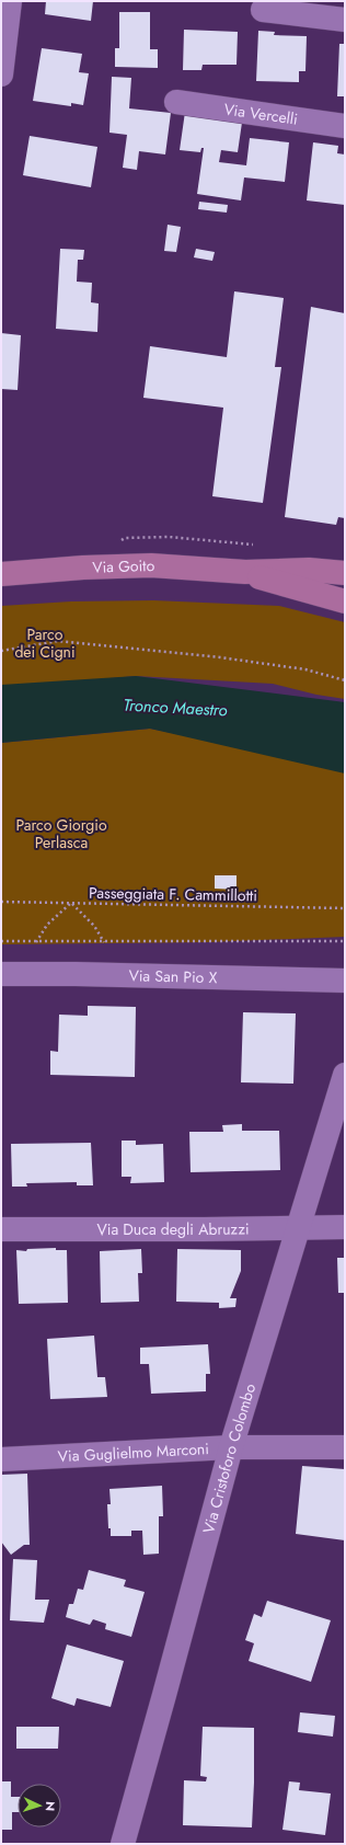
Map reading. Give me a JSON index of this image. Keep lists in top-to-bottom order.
{
  "streets": {
    "main road": ["Via Goito"],
    "street": [
      "Via Vercelli",
      "Via San Pio X",
      "Via Duca degli Abruzzi",
      "Via Guglielmo Marconi",
      "Via Cristoforo Colombo"
    ],
    "path": ["Passeggiata F. Cammillotti"]
  },
  "crossings": [
    ["Via Duca degli Abruzzi", "Via Cristoforo Colombo"],
    ["Via Guglielmo Marconi", "Via Cristoforo Colombo"]
  ],
  "water": ["Tronco Maestro"],
  "parks": ["Parco dei Cigni", "Parco Giorgio Perlasca"],
  "north": "right"
}
